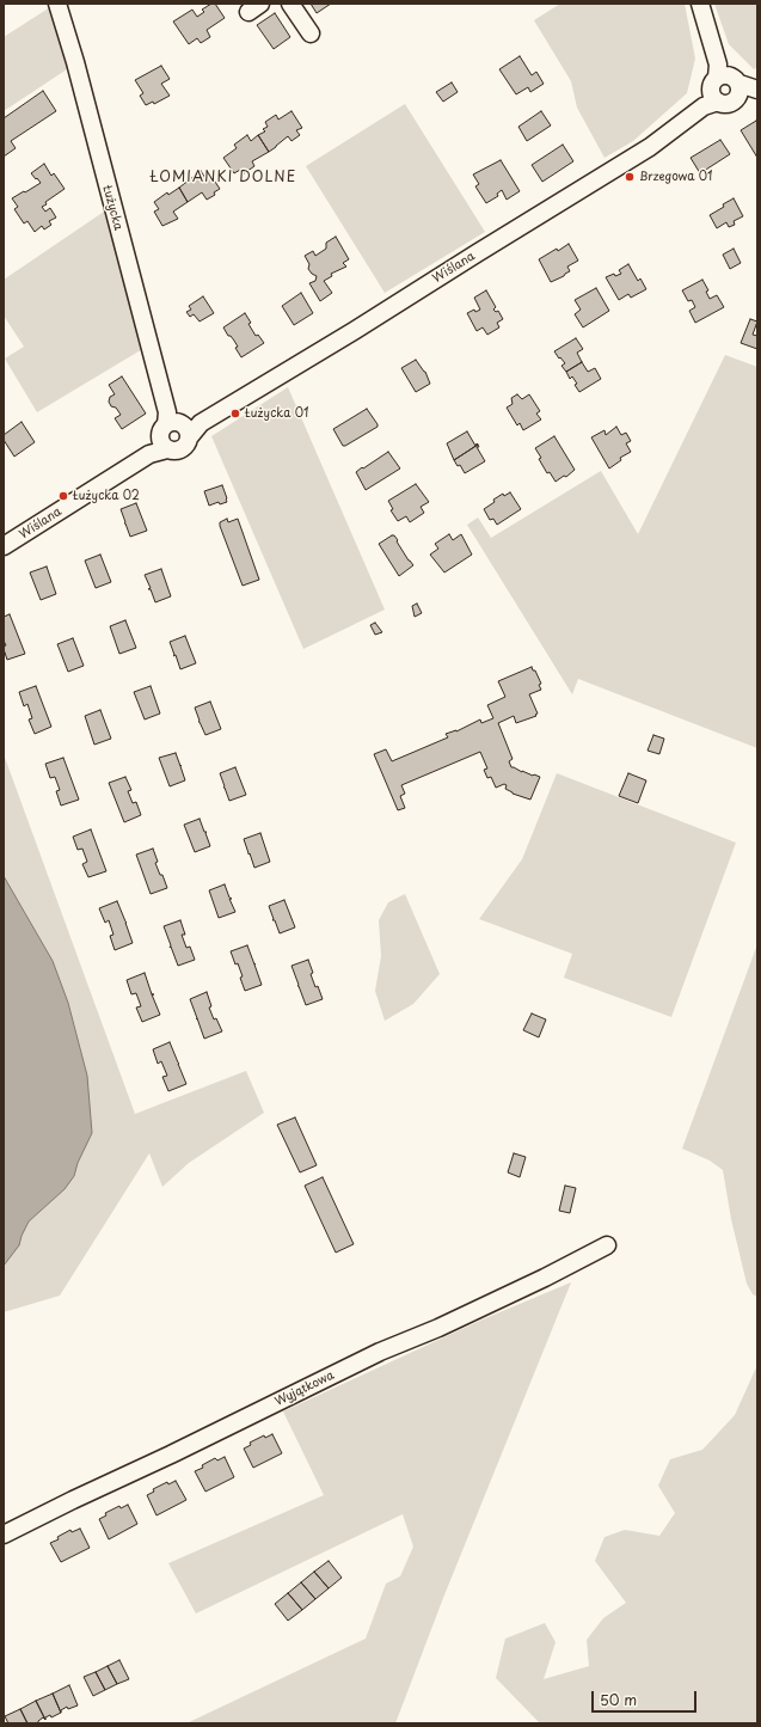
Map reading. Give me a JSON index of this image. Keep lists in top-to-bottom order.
{
  "streets": {
    "street": ["Łużycka", "Wiślana", "Wyjątkowa"]
  },
  "crossings": [
    ["Łużycka", "Wiślana"]
  ],
  "districts": ["ŁOMIANKI DOLNE"],
  "places": ["Brzegowa 01", "Łużycka 01", "Łużycka 02"],
  "scale_bar": "50 m"
}
